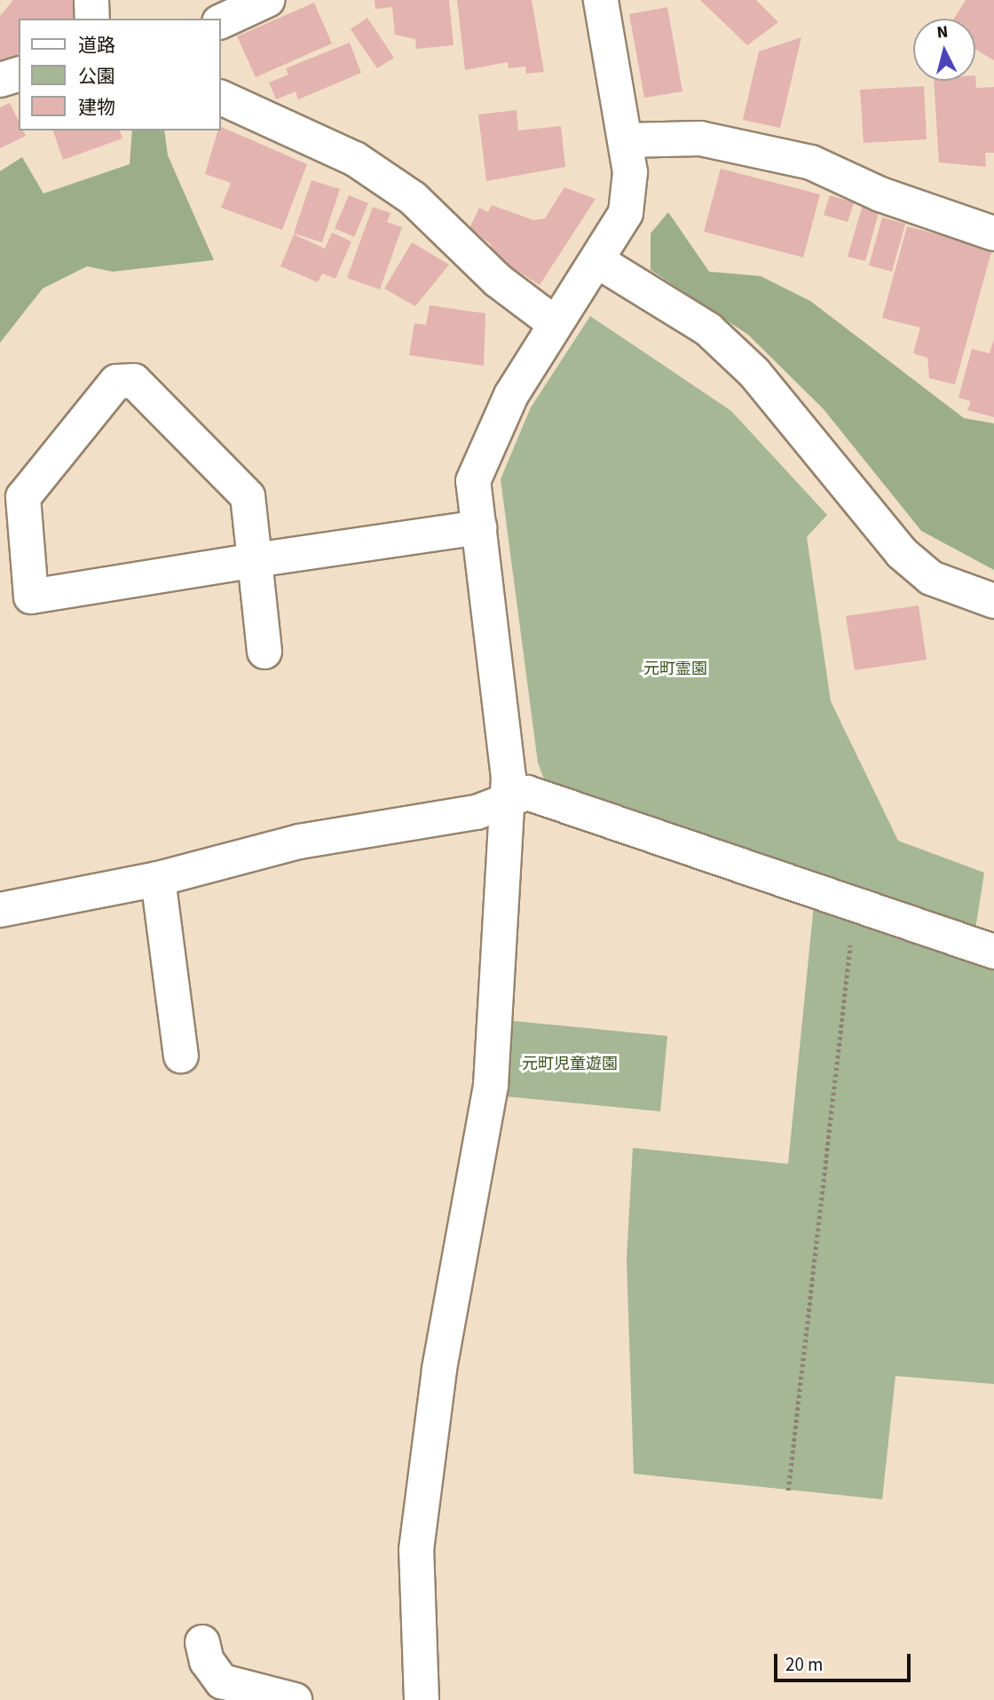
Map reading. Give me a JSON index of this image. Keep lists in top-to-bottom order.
{
  "parks": ["元町霊園", "元町児童遊園"],
  "legend": ["道路", "公園", "建物"],
  "scale_bar": "20 m",
  "north": "top"
}
